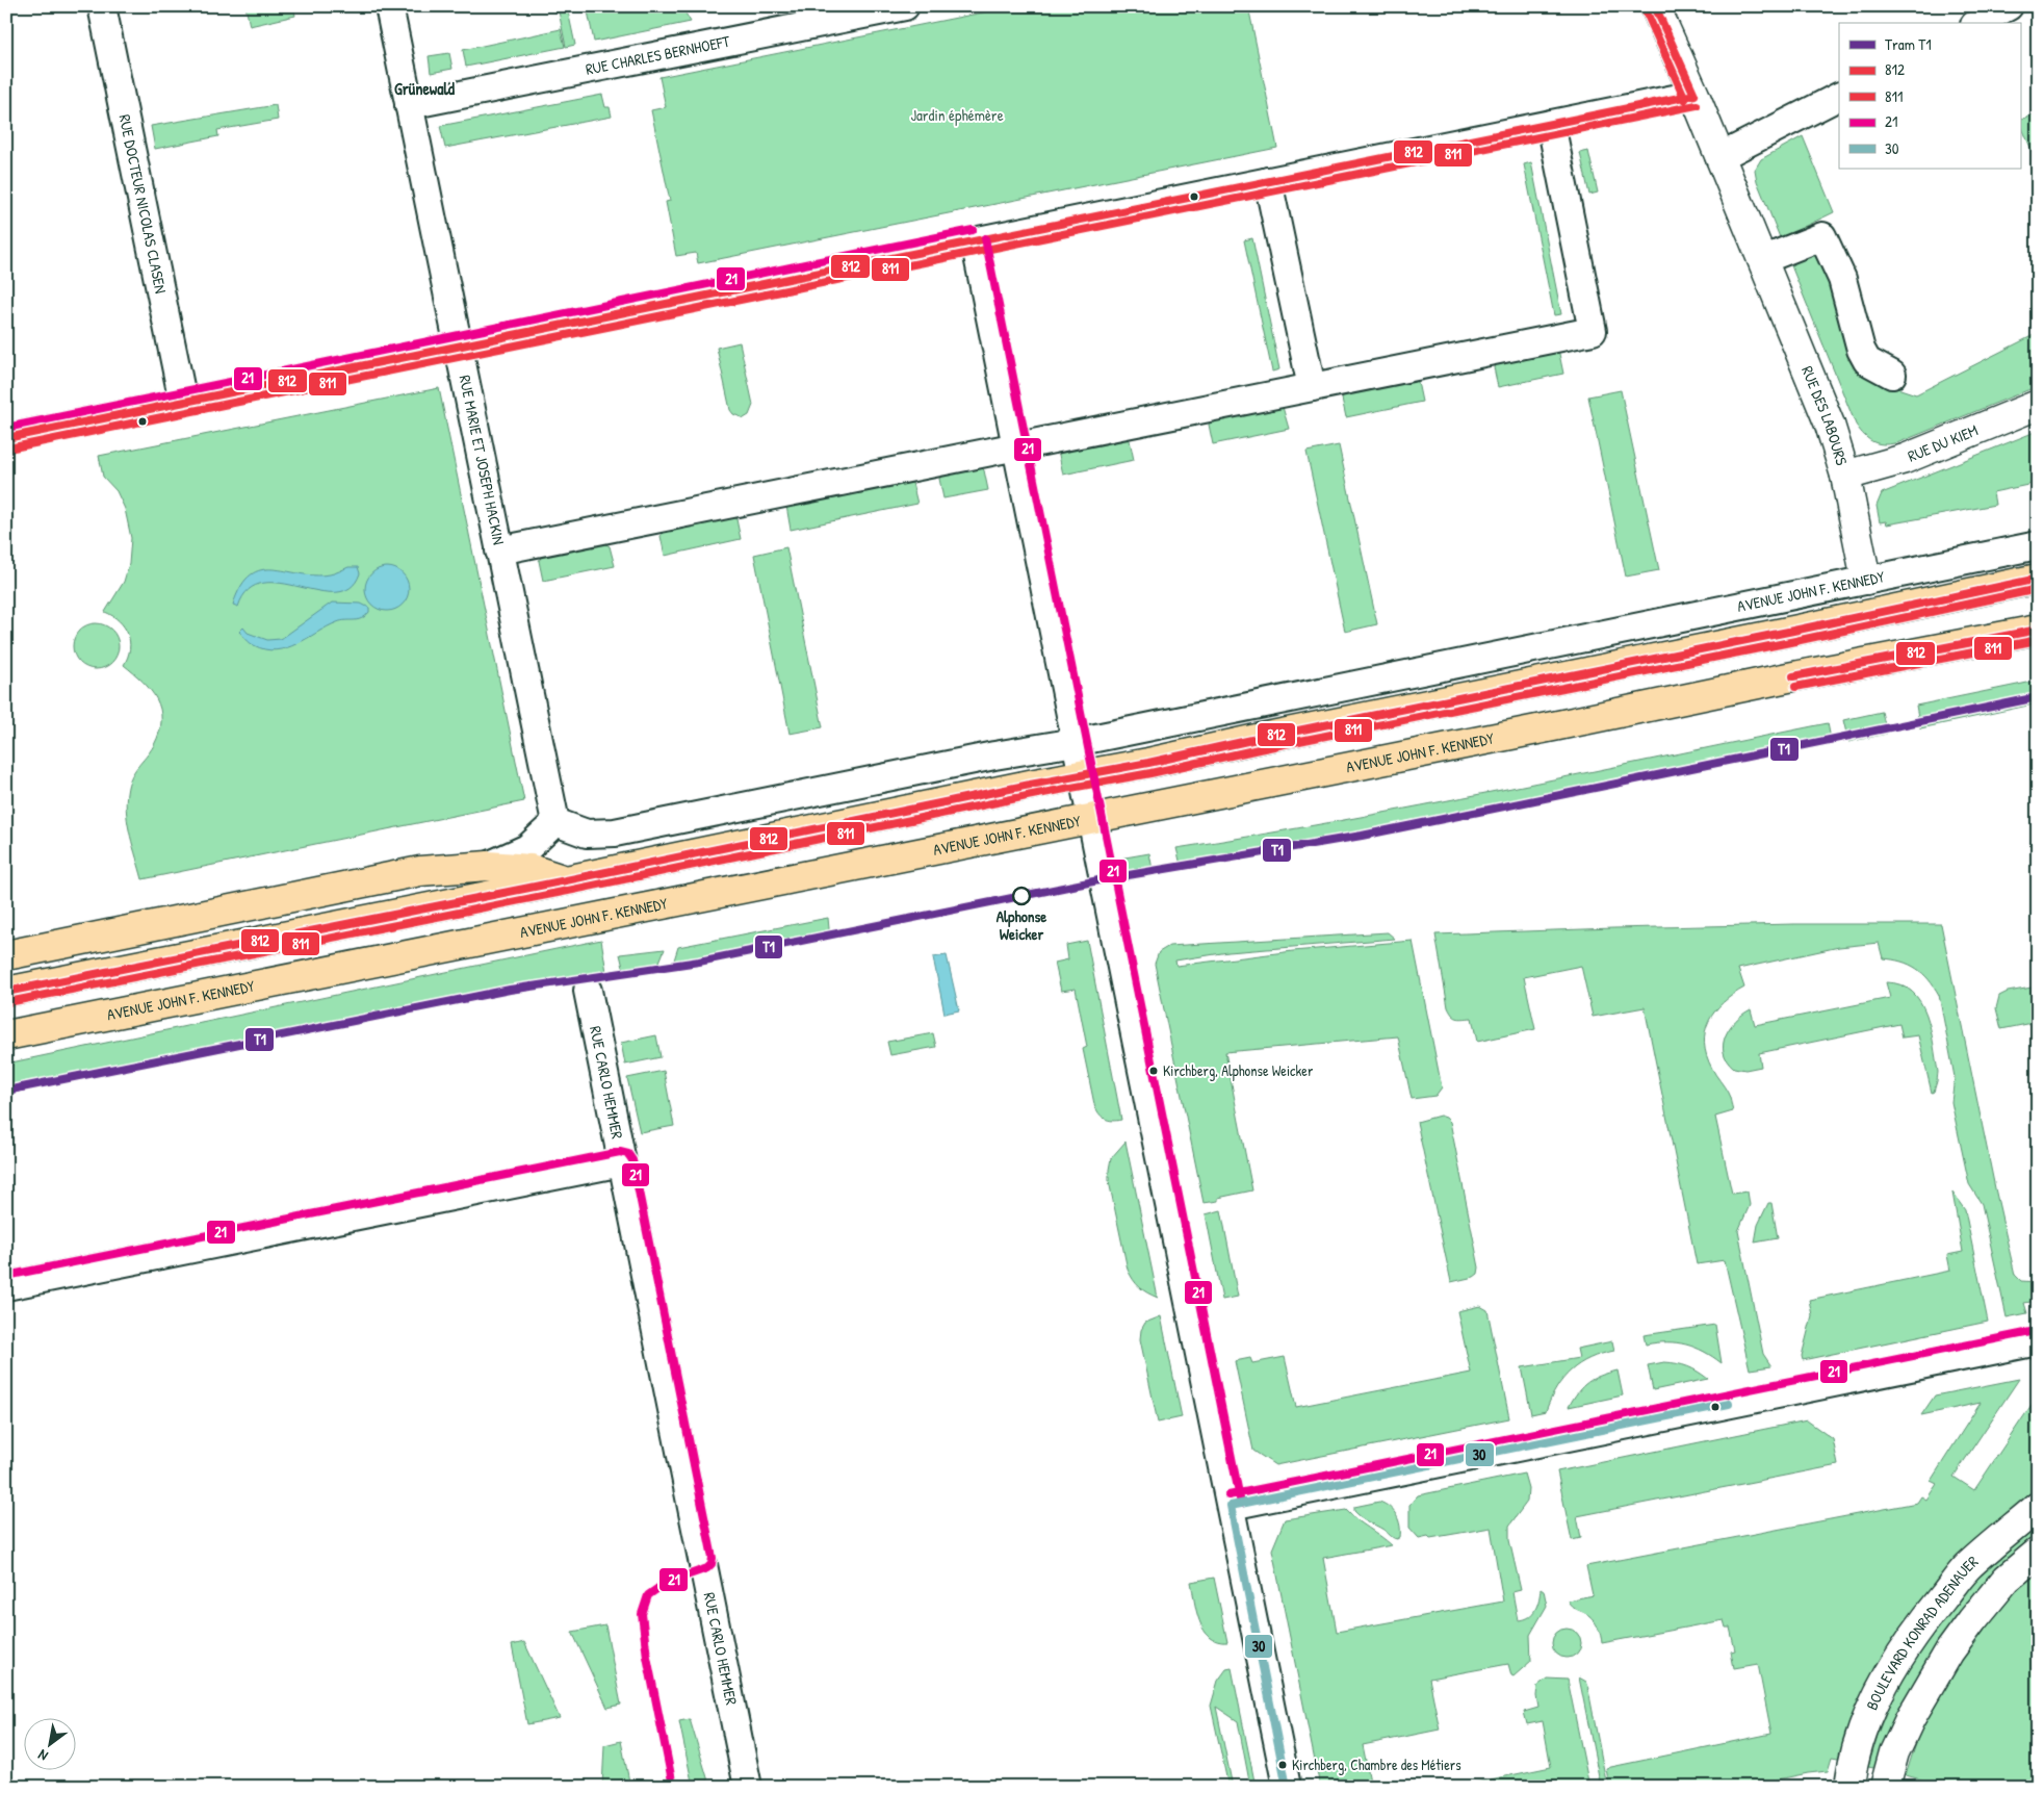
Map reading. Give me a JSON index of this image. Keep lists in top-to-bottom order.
{
  "streets": {
    "main road": [
      "RUE DES LABOURS",
      "RUE DU KIEM",
      "AVENUE JOHN F. KENNEDY",
      "BOULEVARD KONRAD ADENAUER"
    ],
    "street": [
      "RUE CHARLES BERNHOEFT",
      "RUE DOCTEUR NICOLAS CLASEN",
      "RUE MARIE ET JOSEPH HACKIN",
      "RUE CARLO HEMMER"
    ]
  },
  "crossings": [
    ["RUE CHARLES BERNHOEFT", "RUE MARIE ET JOSEPH HACKIN"],
    ["RUE DES LABOURS", "RUE DU KIEM"],
    ["RUE DES LABOURS", "AVENUE JOHN F. KENNEDY"],
    ["RUE MARIE ET JOSEPH HACKIN", "AVENUE JOHN F. KENNEDY"]
  ],
  "districts": ["Grünewald"],
  "parks": ["Jardin éphémère"],
  "places": ["Alphonse Weicker", "Kirchberg, Alphonse Weicker", "Kirchberg, Chambre des Métiers"],
  "lines": [
    "transit line 812",
    "transit line 811",
    "transit line 21",
    "tram line T1",
    "transit line 30"
  ],
  "legend": [
    "Tram T1",
    "812",
    "811",
    "21",
    "30"
  ],
  "north": "bottom left"
}
